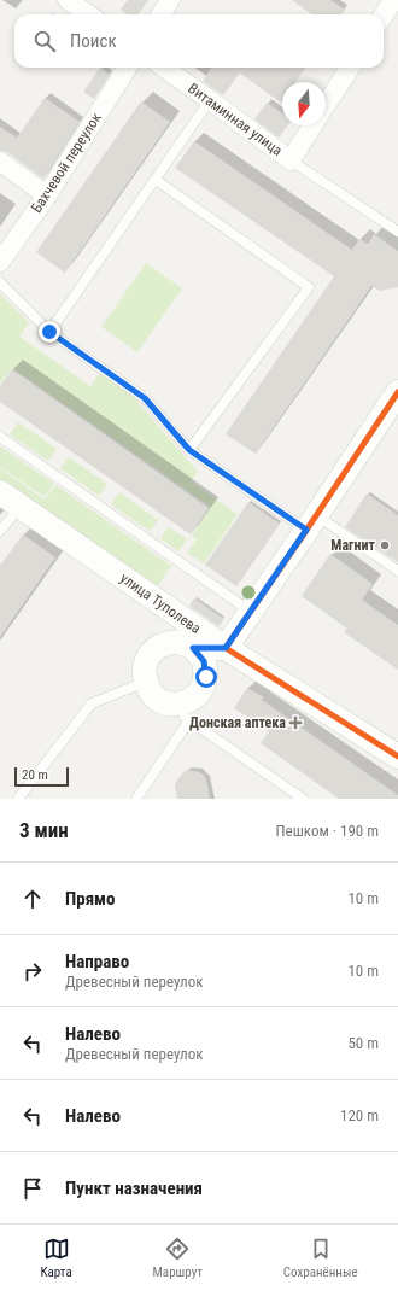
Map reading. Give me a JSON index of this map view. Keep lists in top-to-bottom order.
{
  "streets": {
    "street": ["Витаминная улица", "Бахчевой переулок", "улица Туполева"]
  },
  "places": {
    "other": ["Магнит"],
    "health": ["Донская аптека"]
  },
  "scale_bar": "20 m",
  "north": "bottom",
  "page": {
    "search": "Поиск",
    "scale": "20 m",
    "heading": ["3 мин", "Пешком · 190 m"],
    "list": [
      ["Прямо", "10 m"],
      ["Направо", "Древесный переулок", "10 m"],
      ["Налево", "Древесный переулок", "50 m"],
      ["Налево", "120 m"],
      "Пункт назначения"
    ],
    "nav": ["Карта", "Маршрут", "Сохранённые"]
  }
}
